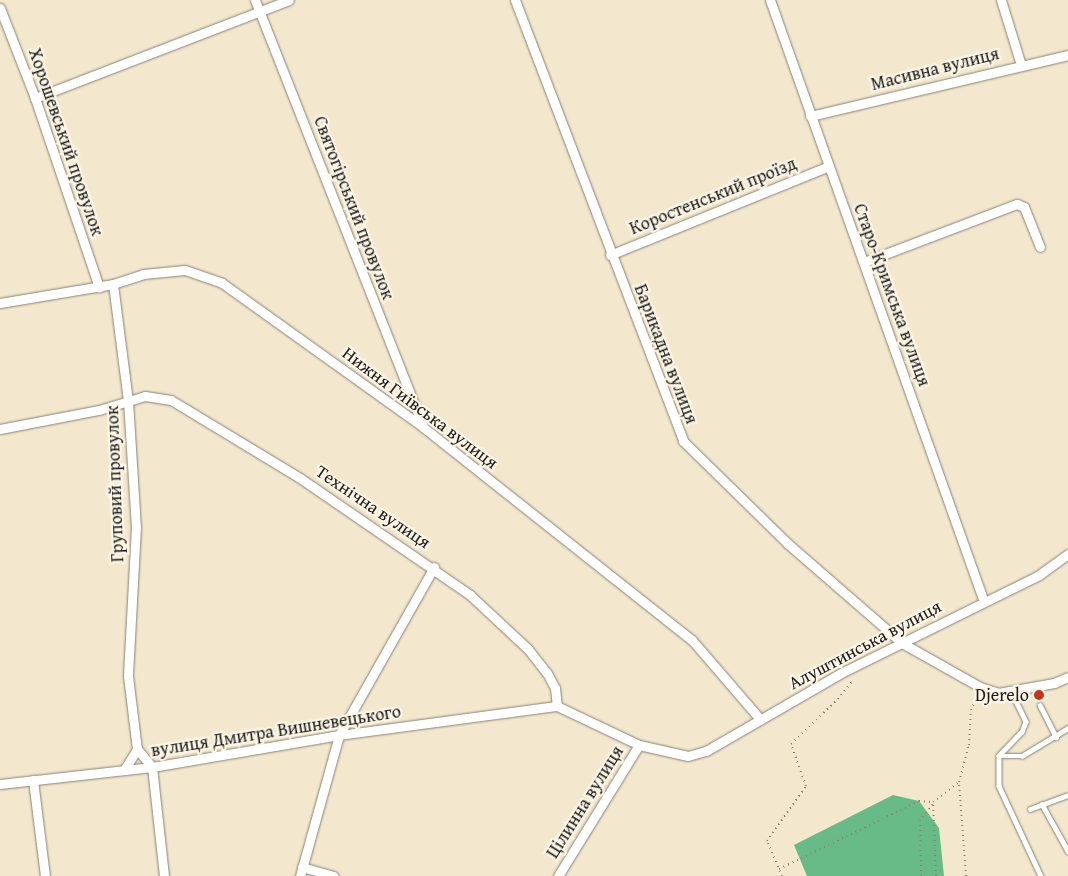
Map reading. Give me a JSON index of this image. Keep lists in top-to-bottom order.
{
  "streets": {
    "street": [
      "Масивна вулиця",
      "Хорошевський провулок",
      "Коростенський проїзд",
      "Святогірський провулок",
      "Старо-Кримська вулиця",
      "Барикадна вулиця",
      "Нижня Гиївська вулиця",
      "Груповий провулок",
      "Технічна вулиця",
      "Алуштинська вулиця",
      "вулиця Дмитра Вишневецького",
      "Цілинна вулиця"
    ]
  },
  "crossings": [
    ["Масивна вулиця", "Старо-Кримська вулиця"],
    ["Хорошевський провулок", "Нижня Гиївська вулиця"],
    ["Коростенський проїзд", "Старо-Кримська вулиця"],
    ["Коростенський проїзд", "Барикадна вулиця"],
    ["Святогірський провулок", "Нижня Гиївська вулиця"],
    ["Старо-Кримська вулиця", "Алуштинська вулиця"],
    ["Барикадна вулиця", "Алуштинська вулиця"],
    ["Нижня Гиївська вулиця", "Груповий провулок"],
    ["Нижня Гиївська вулиця", "Алуштинська вулиця"],
    ["Груповий провулок", "Технічна вулиця"],
    ["Технічна вулиця", "вулиця Дмитра Вишневецького"],
    ["Алуштинська вулиця", "Цілинна вулиця"]
  ],
  "places": ["Djerelo"]
}
